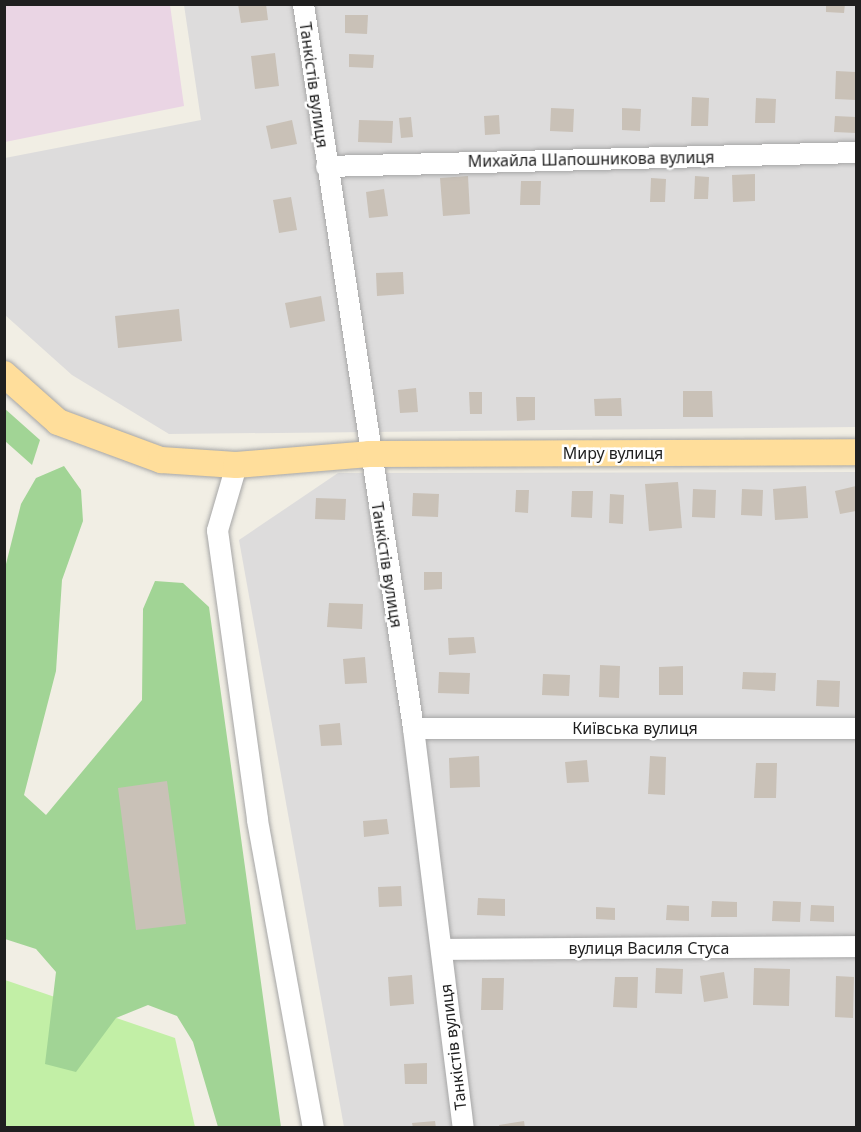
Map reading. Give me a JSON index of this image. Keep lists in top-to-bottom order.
{
  "streets": {
    "main road": ["Миру вулиця"],
    "street": [
      "Танкістів вулиця",
      "Михайла Шапошникова вулиця",
      "Київська вулиця",
      "вулиця Василя Стуса"
    ]
  },
  "crossings": [
    ["Танкістів вулиця", "Михайла Шапошникова вулиця"],
    ["Танкістів вулиця", "Миру вулиця"],
    ["Танкістів вулиця", "Київська вулиця"],
    ["Танкістів вулиця", "вулиця Василя Стуса"]
  ]
}
